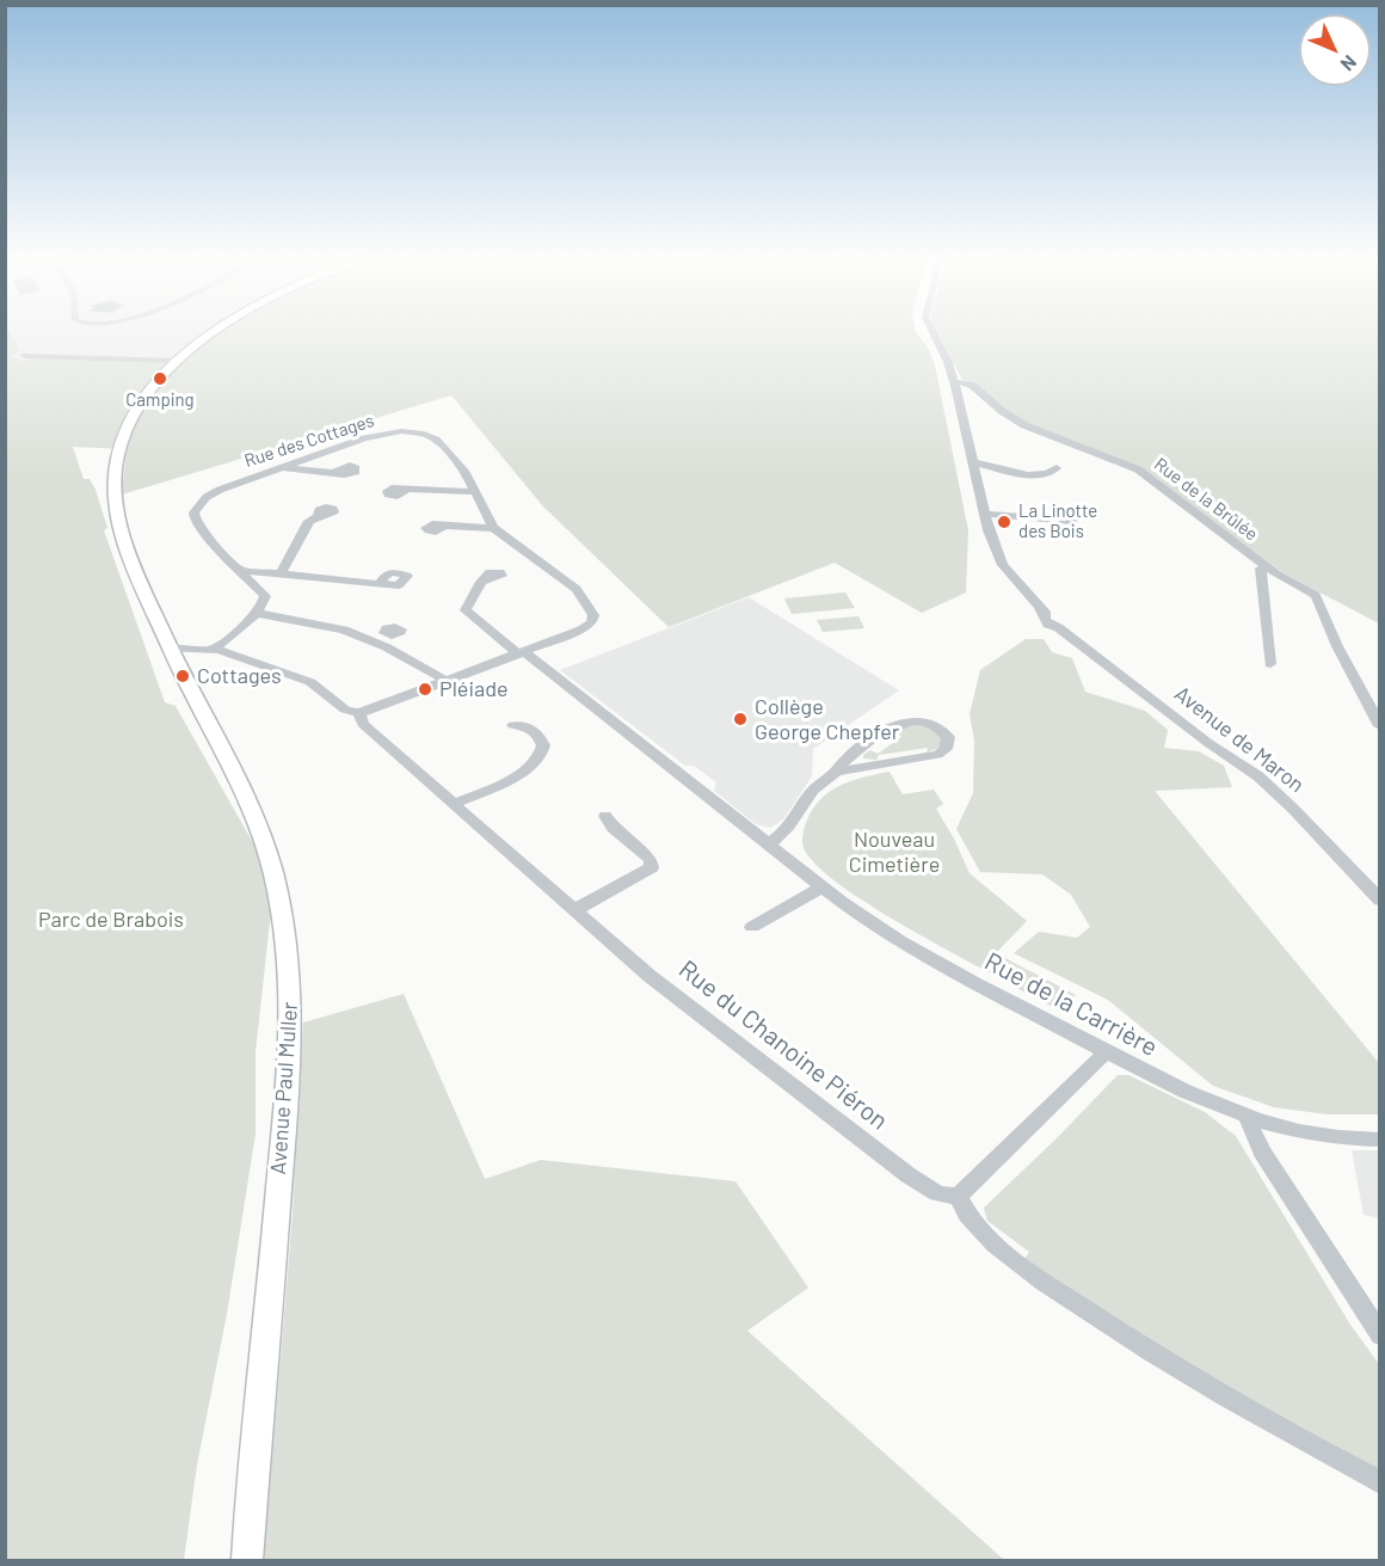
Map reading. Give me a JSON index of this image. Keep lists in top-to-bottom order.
{
  "streets": {
    "main road": ["Avenue Paul Muller"],
    "street": [
      "Rue des Cottages",
      "Rue de la Brûlée",
      "Avenue de Maron",
      "Rue de la Carrière",
      "Rue du Chanoine Piéron"
    ]
  },
  "crossings": [
    ["Rue des Cottages", "Rue de la Carrière"],
    ["Rue des Cottages", "Rue du Chanoine Piéron"],
    ["Rue de la Brûlée", "Avenue de Maron"],
    ["Rue du Chanoine Piéron", "Avenue Paul Muller"]
  ],
  "parks": ["Nouveau Cimetière", "Parc de Brabois"],
  "places": [
    "Camping",
    "La Linotte des Bois",
    "Cottages",
    "Pléiade",
    "Collège George Chepfer"
  ],
  "north": "bottom right"
}
